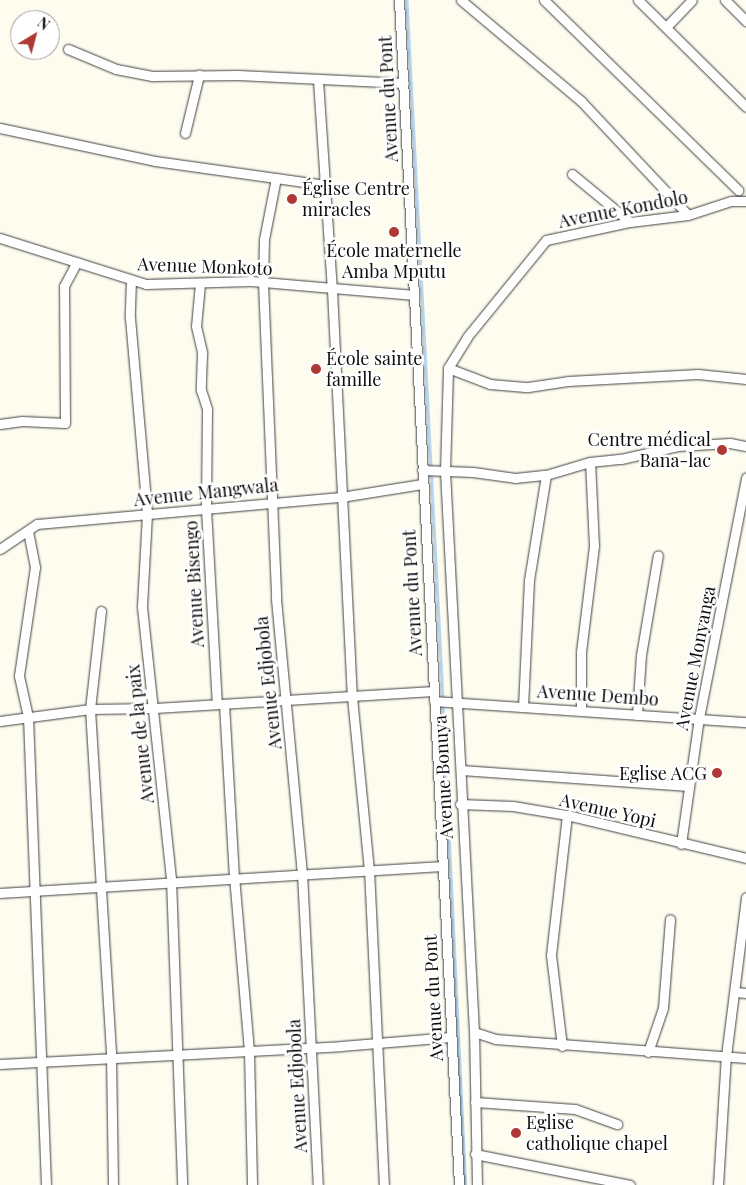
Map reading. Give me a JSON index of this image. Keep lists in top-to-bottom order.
{
  "streets": {
    "street": [
      "Avenue du Pont",
      "Avenue Kondolo",
      "Avenue Monkoto",
      "Avenue Mangwala",
      "Avenue Bisengo",
      "Avenue Monyanga",
      "Avenue Edjobola",
      "Avenue Dembo",
      "Avenue de la paix",
      "Avenue Bonuya",
      "Avenue Yopi"
    ]
  },
  "crossings": [
    ["Avenue du Pont", "Avenue Monkoto"],
    ["Avenue du Pont", "Avenue Mangwala"],
    ["Avenue du Pont", "Avenue Dembo"],
    ["Avenue du Pont", "Avenue Bonuya"],
    ["Avenue Kondolo", "Avenue Bonuya"],
    ["Avenue Monkoto", "Avenue Bisengo"],
    ["Avenue Monkoto", "Avenue Edjobola"],
    ["Avenue Monkoto", "Avenue de la paix"],
    ["Avenue Mangwala", "Avenue Bisengo"],
    ["Avenue Mangwala", "Avenue Edjobola"],
    ["Avenue Mangwala", "Avenue de la paix"],
    ["Avenue Bisengo", "Avenue Dembo"],
    ["Avenue Monyanga", "Avenue Dembo"],
    ["Avenue Monyanga", "Avenue Yopi"],
    ["Avenue Edjobola", "Avenue Dembo"],
    ["Avenue Dembo", "Avenue de la paix"],
    ["Avenue Dembo", "Avenue Bonuya"],
    ["Avenue Bonuya", "Avenue Yopi"]
  ],
  "places": [
    "Église Centre miracles",
    "École maternelle Amba Mputu",
    "École sainte famille",
    "Centre médical Bana-lac",
    "Eglise ACG",
    "Eglise catholique chapel"
  ],
  "north": "top right"
}
